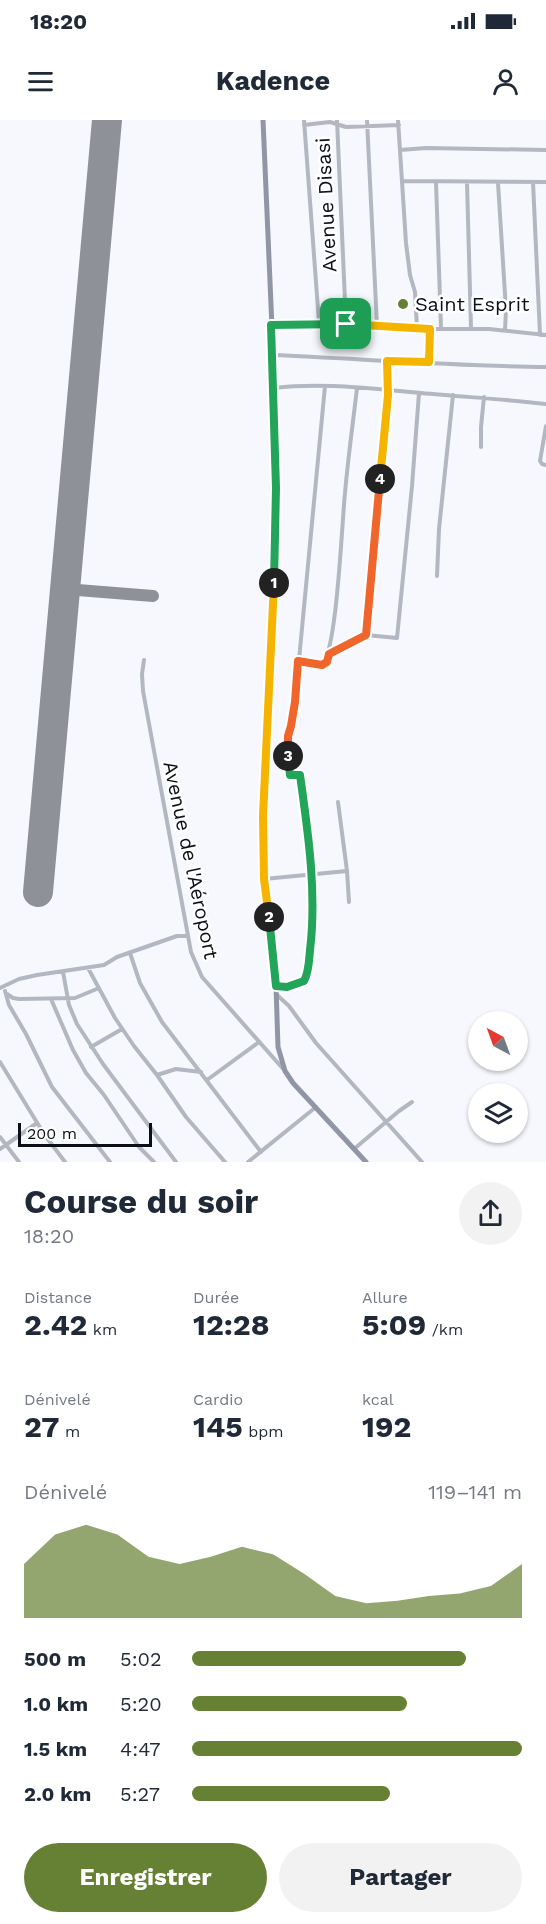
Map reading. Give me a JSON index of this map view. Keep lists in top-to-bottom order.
{
  "streets": {
    "street": ["Avenue Disasi", "Avenue de l'Aéroport"]
  },
  "places": ["Saint Esprit"],
  "scale_bar": "200 m",
  "north": "top left",
  "page": {
    "status": "18:20",
    "header": "Kadence",
    "pins": [
      "4",
      "1",
      "3",
      "2"
    ],
    "scale": "200 m",
    "heading": ["Course du soir", "18:20"],
    "stats": [
      ["Distance", "2.42 km"],
      ["Durée", "12:28"],
      ["Allure", "5:09 /km"],
      ["Dénivelé", "27 m"],
      ["Cardio", "145 bpm"],
      ["kcal", "192"]
    ],
    "chart": ["Dénivelé", "119–141 m"],
    "list": [
      {
        "name": "500 m",
        "note": "5:02"
      },
      {
        "name": "1.0 km",
        "note": "5:20"
      },
      {
        "name": "1.5 km",
        "note": "4:47"
      },
      {
        "name": "2.0 km",
        "note": "5:27"
      }
    ],
    "buttons": ["Enregistrer", "Partager"]
  }
}
